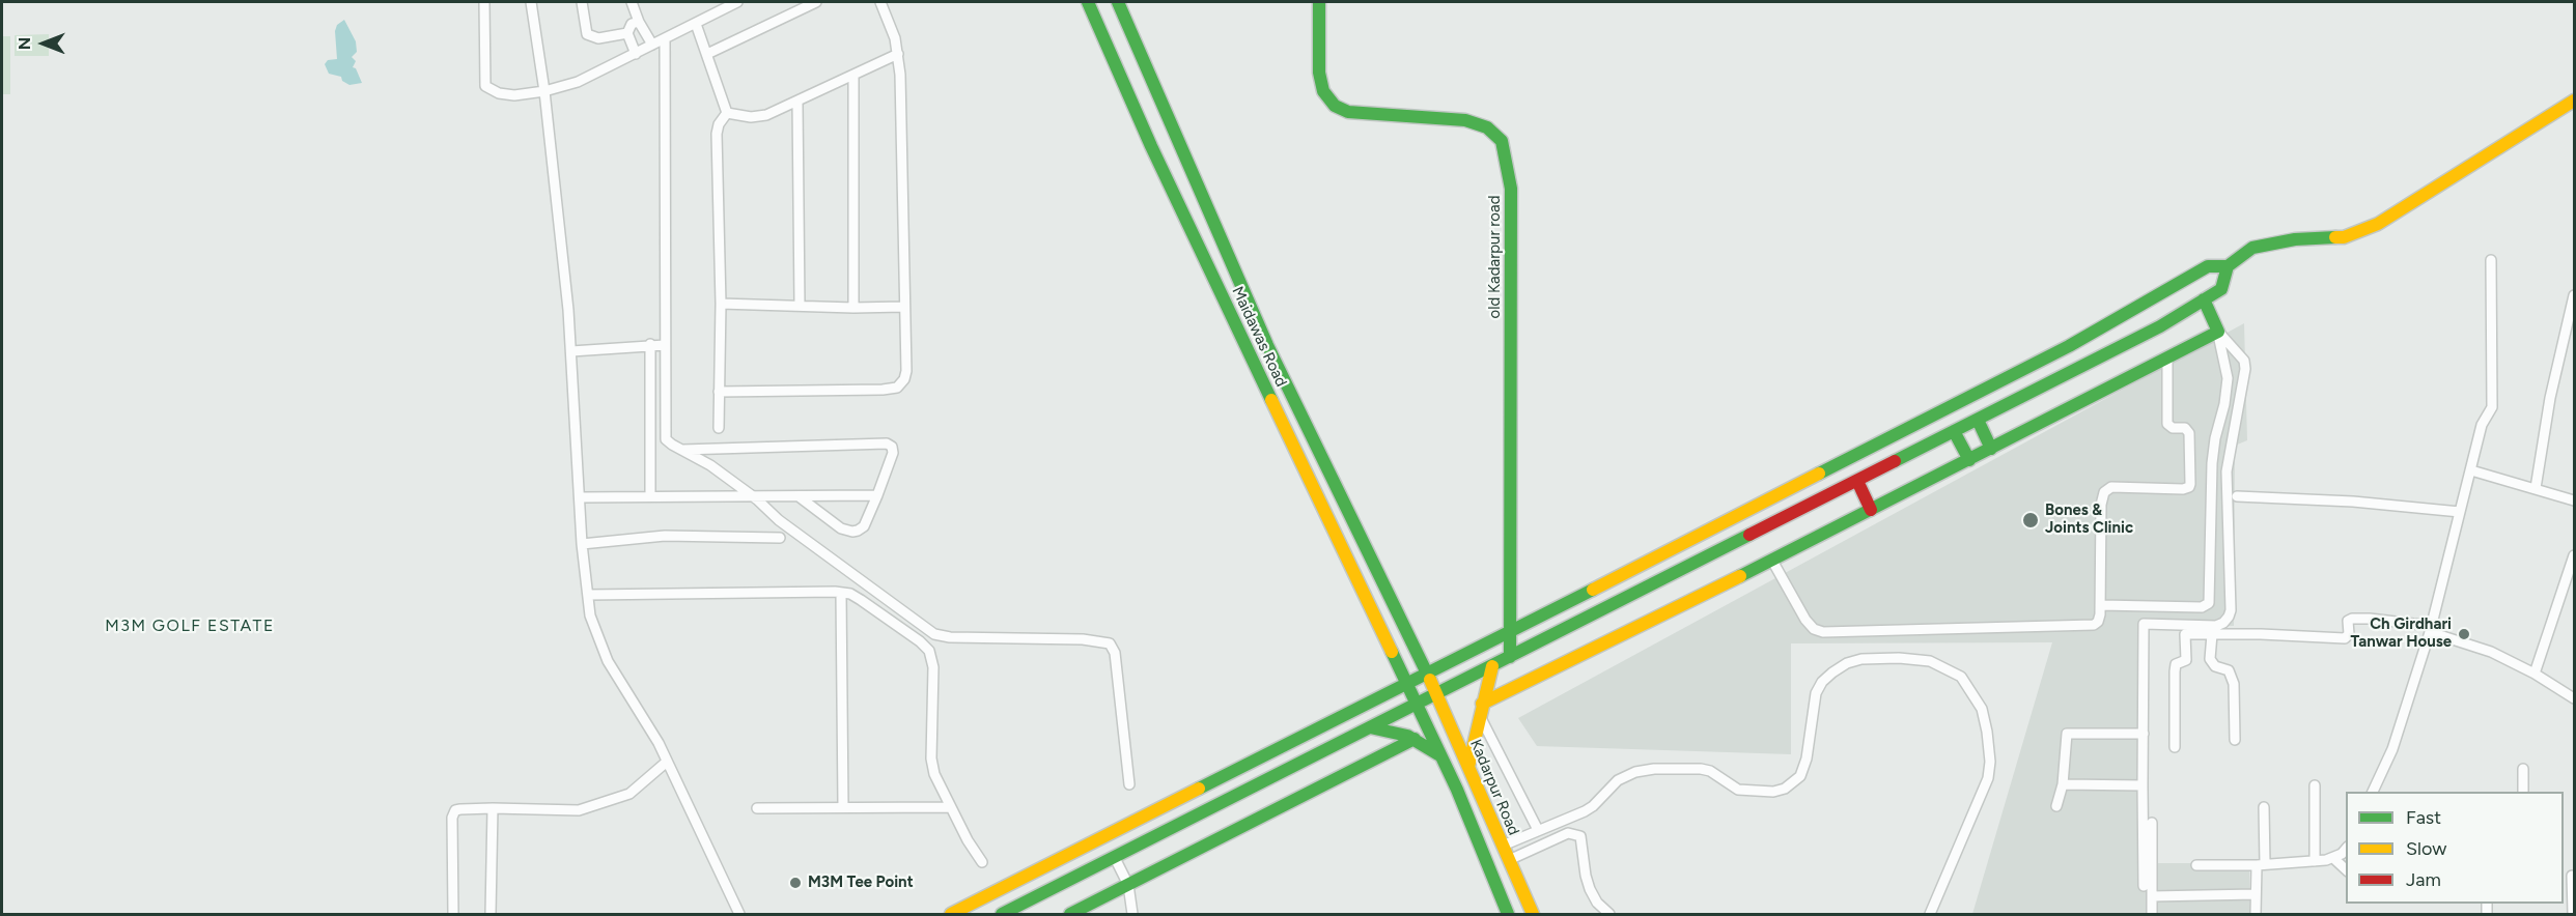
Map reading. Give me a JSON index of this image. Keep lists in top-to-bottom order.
{
  "streets": {
    "street": ["old Kadarpur road", "Maidawas Road", "Kadarpur Road"]
  },
  "crossings": [
    ["Maidawas Road", "Kadarpur Road"]
  ],
  "districts": ["M3M GOLF ESTATE"],
  "places": ["Bones & Joints Clinic", "Ch Girdhari Tanwar House", "M3M Tee Point"],
  "legend": ["Fast", "Slow", "Jam"],
  "north": "left"
}
